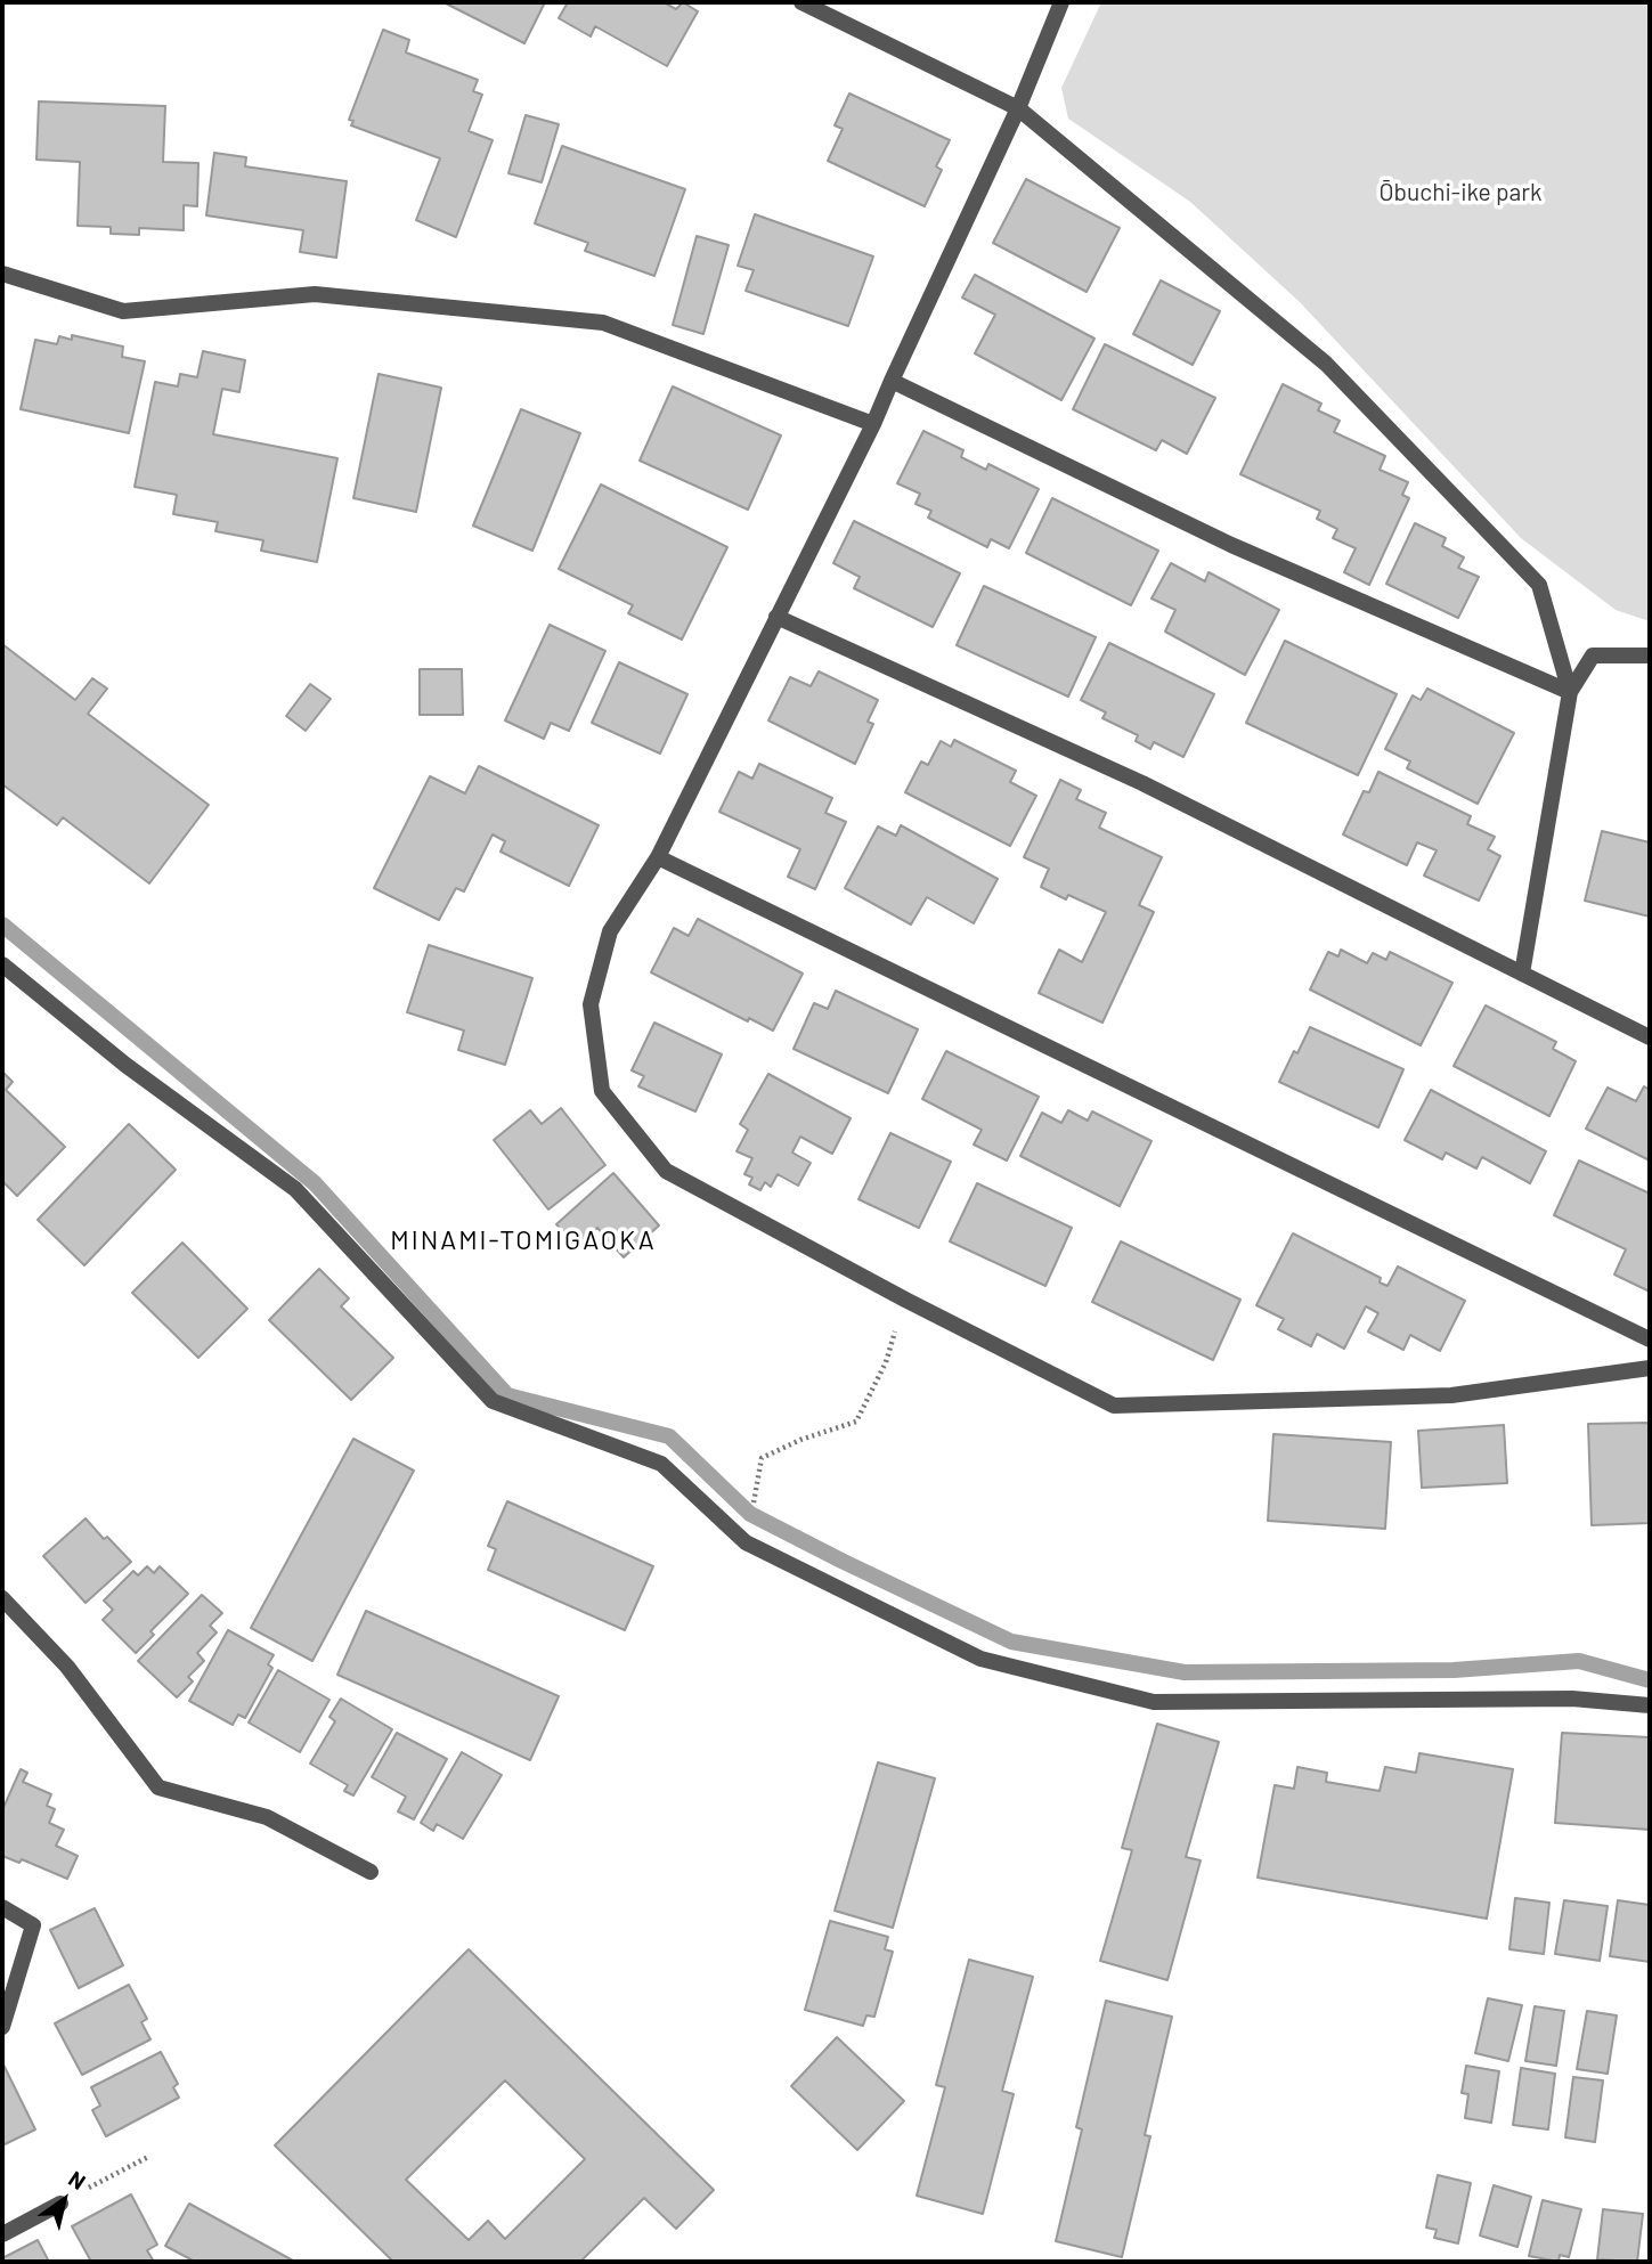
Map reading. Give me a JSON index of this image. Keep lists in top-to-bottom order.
{
  "districts": ["MINAMI-TOMIGAOKA"],
  "parks": ["Ōbuchi-ike park"],
  "north": "top right"
}
